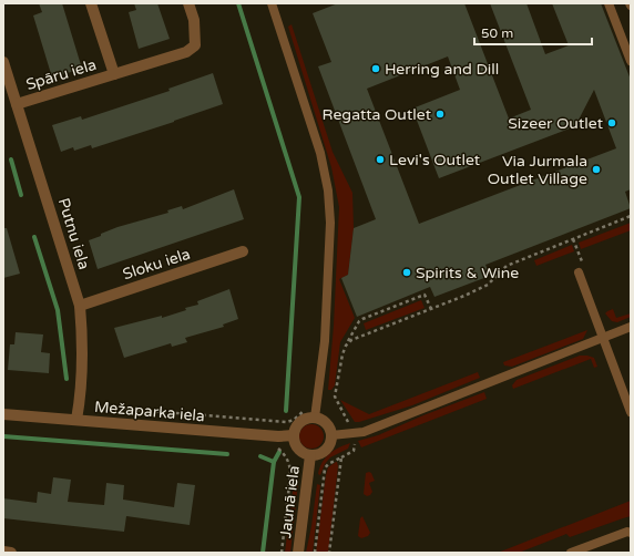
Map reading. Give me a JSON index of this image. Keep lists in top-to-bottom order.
{
  "streets": {
    "street": [
      "Spāru iela",
      "Putnu iela",
      "Sloku iela",
      "Mežaparka iela",
      "Jaunā iela"
    ]
  },
  "crossings": [
    ["Spāru iela", "Putnu iela"],
    ["Putnu iela", "Sloku iela"],
    ["Putnu iela", "Mežaparka iela"],
    ["Mežaparka iela", "Jaunā iela"]
  ],
  "places": [
    "Herring and Dill",
    "Regatta Outlet",
    "Sizeer Outlet",
    "Levi's Outlet",
    "Via Jurmala Outlet Village",
    "Spirits & Wine"
  ],
  "scale_bar": "50 m"
}
